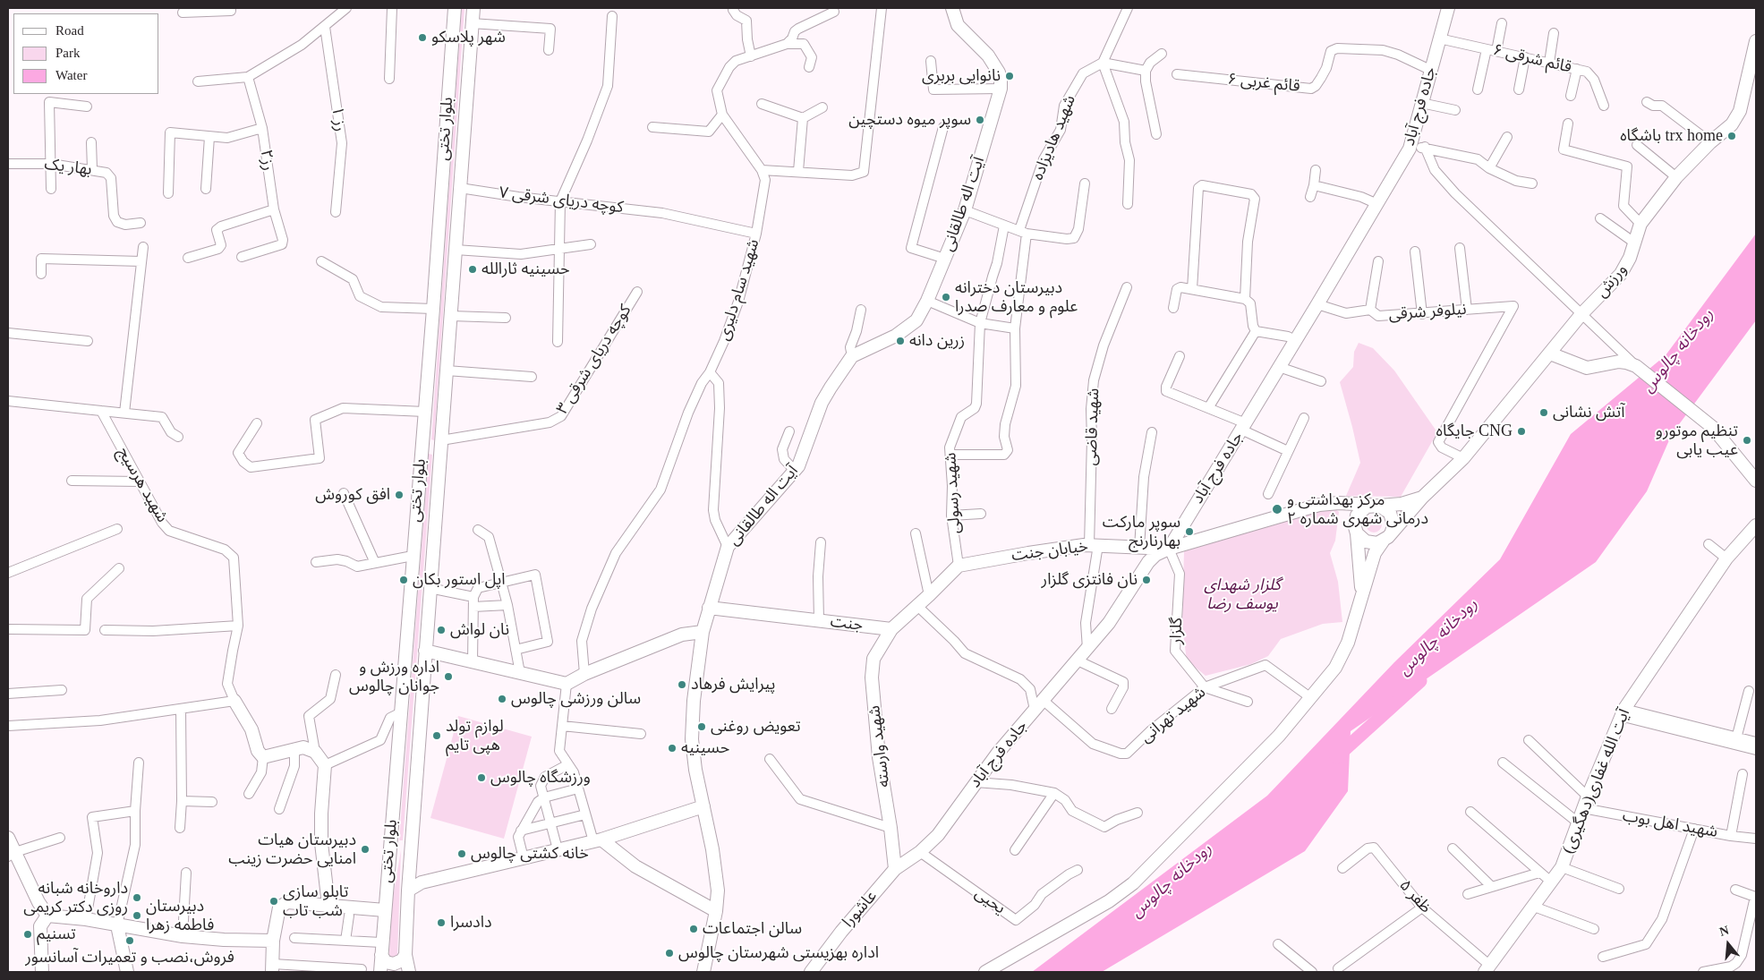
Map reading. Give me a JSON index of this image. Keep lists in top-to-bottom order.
{
  "streets": {
    "street": [
      "قائم شرقی ۶",
      "قائم غربی ۶",
      "جاده فرج آباد",
      "رز ۱",
      "بلوار تختی",
      "شهید هادیزاده",
      "رز۲",
      "بهار یک",
      "کوچه دریای شرقی ۷",
      "آیت اله طالقانی",
      "ورزش",
      "شهید سام دلیری",
      "نیلوفر شرقی",
      "کوچه دریای شرقی ۳",
      "شهید قاضی",
      "شهید هرسیج",
      "شهید رسولی",
      "خیابان جنت",
      "جنت",
      "گلزار",
      "شهید تهرانی",
      "شهید وارسته",
      "آیت الله غفاری(دهگیری)",
      "شهید اهل بوب",
      "ظفر ۵",
      "یحیی",
      "عاشورا"
    ]
  },
  "crossings": [
    ["قائم شرقی ۶", "جاده فرج آباد"],
    ["قائم غربی ۶", "جاده فرج آباد"],
    ["جاده فرج آباد", "نیلوفر شرقی"],
    ["جاده فرج آباد", "شهید قاضی"],
    ["جاده فرج آباد", "خیابان جنت"],
    ["جاده فرج آباد", "گلزار"],
    ["جاده فرج آباد", "شهید تهرانی"],
    ["جاده فرج آباد", "شهید وارسته"],
    ["جاده فرج آباد", "یحیی"],
    ["جاده فرج آباد", "عاشورا"],
    ["بلوار تختی", "کوچه دریای شرقی ۷"],
    ["بلوار تختی", "کوچه دریای شرقی ۳"],
    ["شهید هادیزاده", "شهید رسولی"],
    ["کوچه دریای شرقی ۷", "شهید سام دلیری"],
    ["آیت اله طالقانی", "جنت"],
    ["ورزش", "نیلوفر شرقی"],
    ["شهید قاضی", "خیابان جنت"],
    ["شهید رسولی", "خیابان جنت"],
    ["خیابان جنت", "گلزار"],
    ["جنت", "شهید وارسته"],
    ["گلزار", "شهید تهرانی"],
    ["شهید وارسته", "عاشورا"],
    ["آیت الله غفاری(دهگیری)", "شهید اهل بوب"],
    ["آیت الله غفاری(دهگیری)", "ظفر ۵"]
  ],
  "water": ["رودخانه چالوس"],
  "parks": ["گلزار شهدای یوسف رضا"],
  "places": [
    "شهر پلاسکو",
    "نانوایی بربری",
    "سوپر میوه دستچین",
    "باشگاه trx home",
    "حسینیه ثارالله",
    "دبیرستان دخترانه علوم و معارف صدرا",
    "زرین دانه",
    "آتش نشانی",
    "جایگاه CNG",
    "تنظیم موتورو عیب یابی",
    "افق کوروش",
    "مرکز بهداشتی و درمانی شهری شماره ۲",
    "سوپر مارکت بهارنارنج",
    "اپل استور بکان",
    "نان فانتزی گلزار",
    "نان لواش",
    "اداره ورزش و جوانان چالوس",
    "پیرایش فرهاد",
    "سالن ورزشی چالوس",
    "تعویض روغنی",
    "لوازم تولد هپی تایم",
    "حسینیه",
    "ورزشگاه چالوس",
    "دبیرستان هیات امنایی حضرت زینب",
    "خانه کشتی چالوس",
    "داروخانه شبانه روزی دکتر کریمی",
    "تابلو سازی شب تاب",
    "دبیرستان فاطمه زهرا",
    "دادسرا",
    "سالن اجتماعات",
    "تسنیم",
    "فروش،نصب و تعمیرات آسانسور",
    "اداره بهزیستی شهرستان چالوس"
  ],
  "legend": ["Road", "Park", "Water"],
  "north": "top"
}
